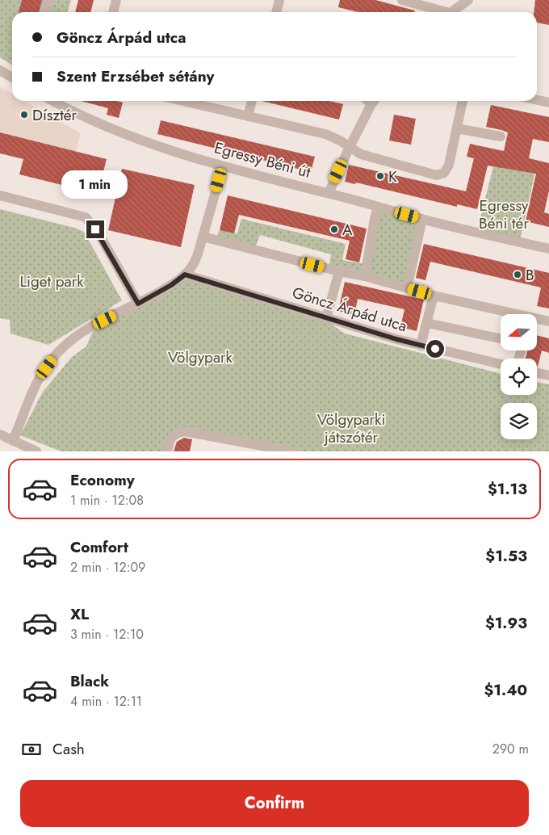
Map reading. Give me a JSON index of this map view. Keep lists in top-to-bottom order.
{
  "streets": {
    "street": ["Egressy Béni út", "Göncz Árpád utca"]
  },
  "parks": [
    "Egressy Béni tér",
    "Liget park",
    "Völgypark",
    "Völgyparki játszótér"
  ],
  "places": [
    "Dísztér",
    "K",
    "A",
    "B"
  ],
  "north": "left",
  "page": {
    "banner": ["Göncz Árpád utca", "Szent Erzsébet sétány"],
    "bubble": "1 min",
    "list": [
      {
        "name": "Economy",
        "note": "1 min · 12:08",
        "value": "$1.13"
      },
      {
        "name": "Comfort",
        "note": "2 min · 12:09",
        "value": "$1.53"
      },
      {
        "name": "XL",
        "note": "3 min · 12:10",
        "value": "$1.93"
      },
      {
        "name": "Black",
        "note": "4 min · 12:11",
        "value": "$1.40"
      }
    ],
    "pay": ["Cash", "290 m"],
    "buttons": "Confirm"
  }
}
